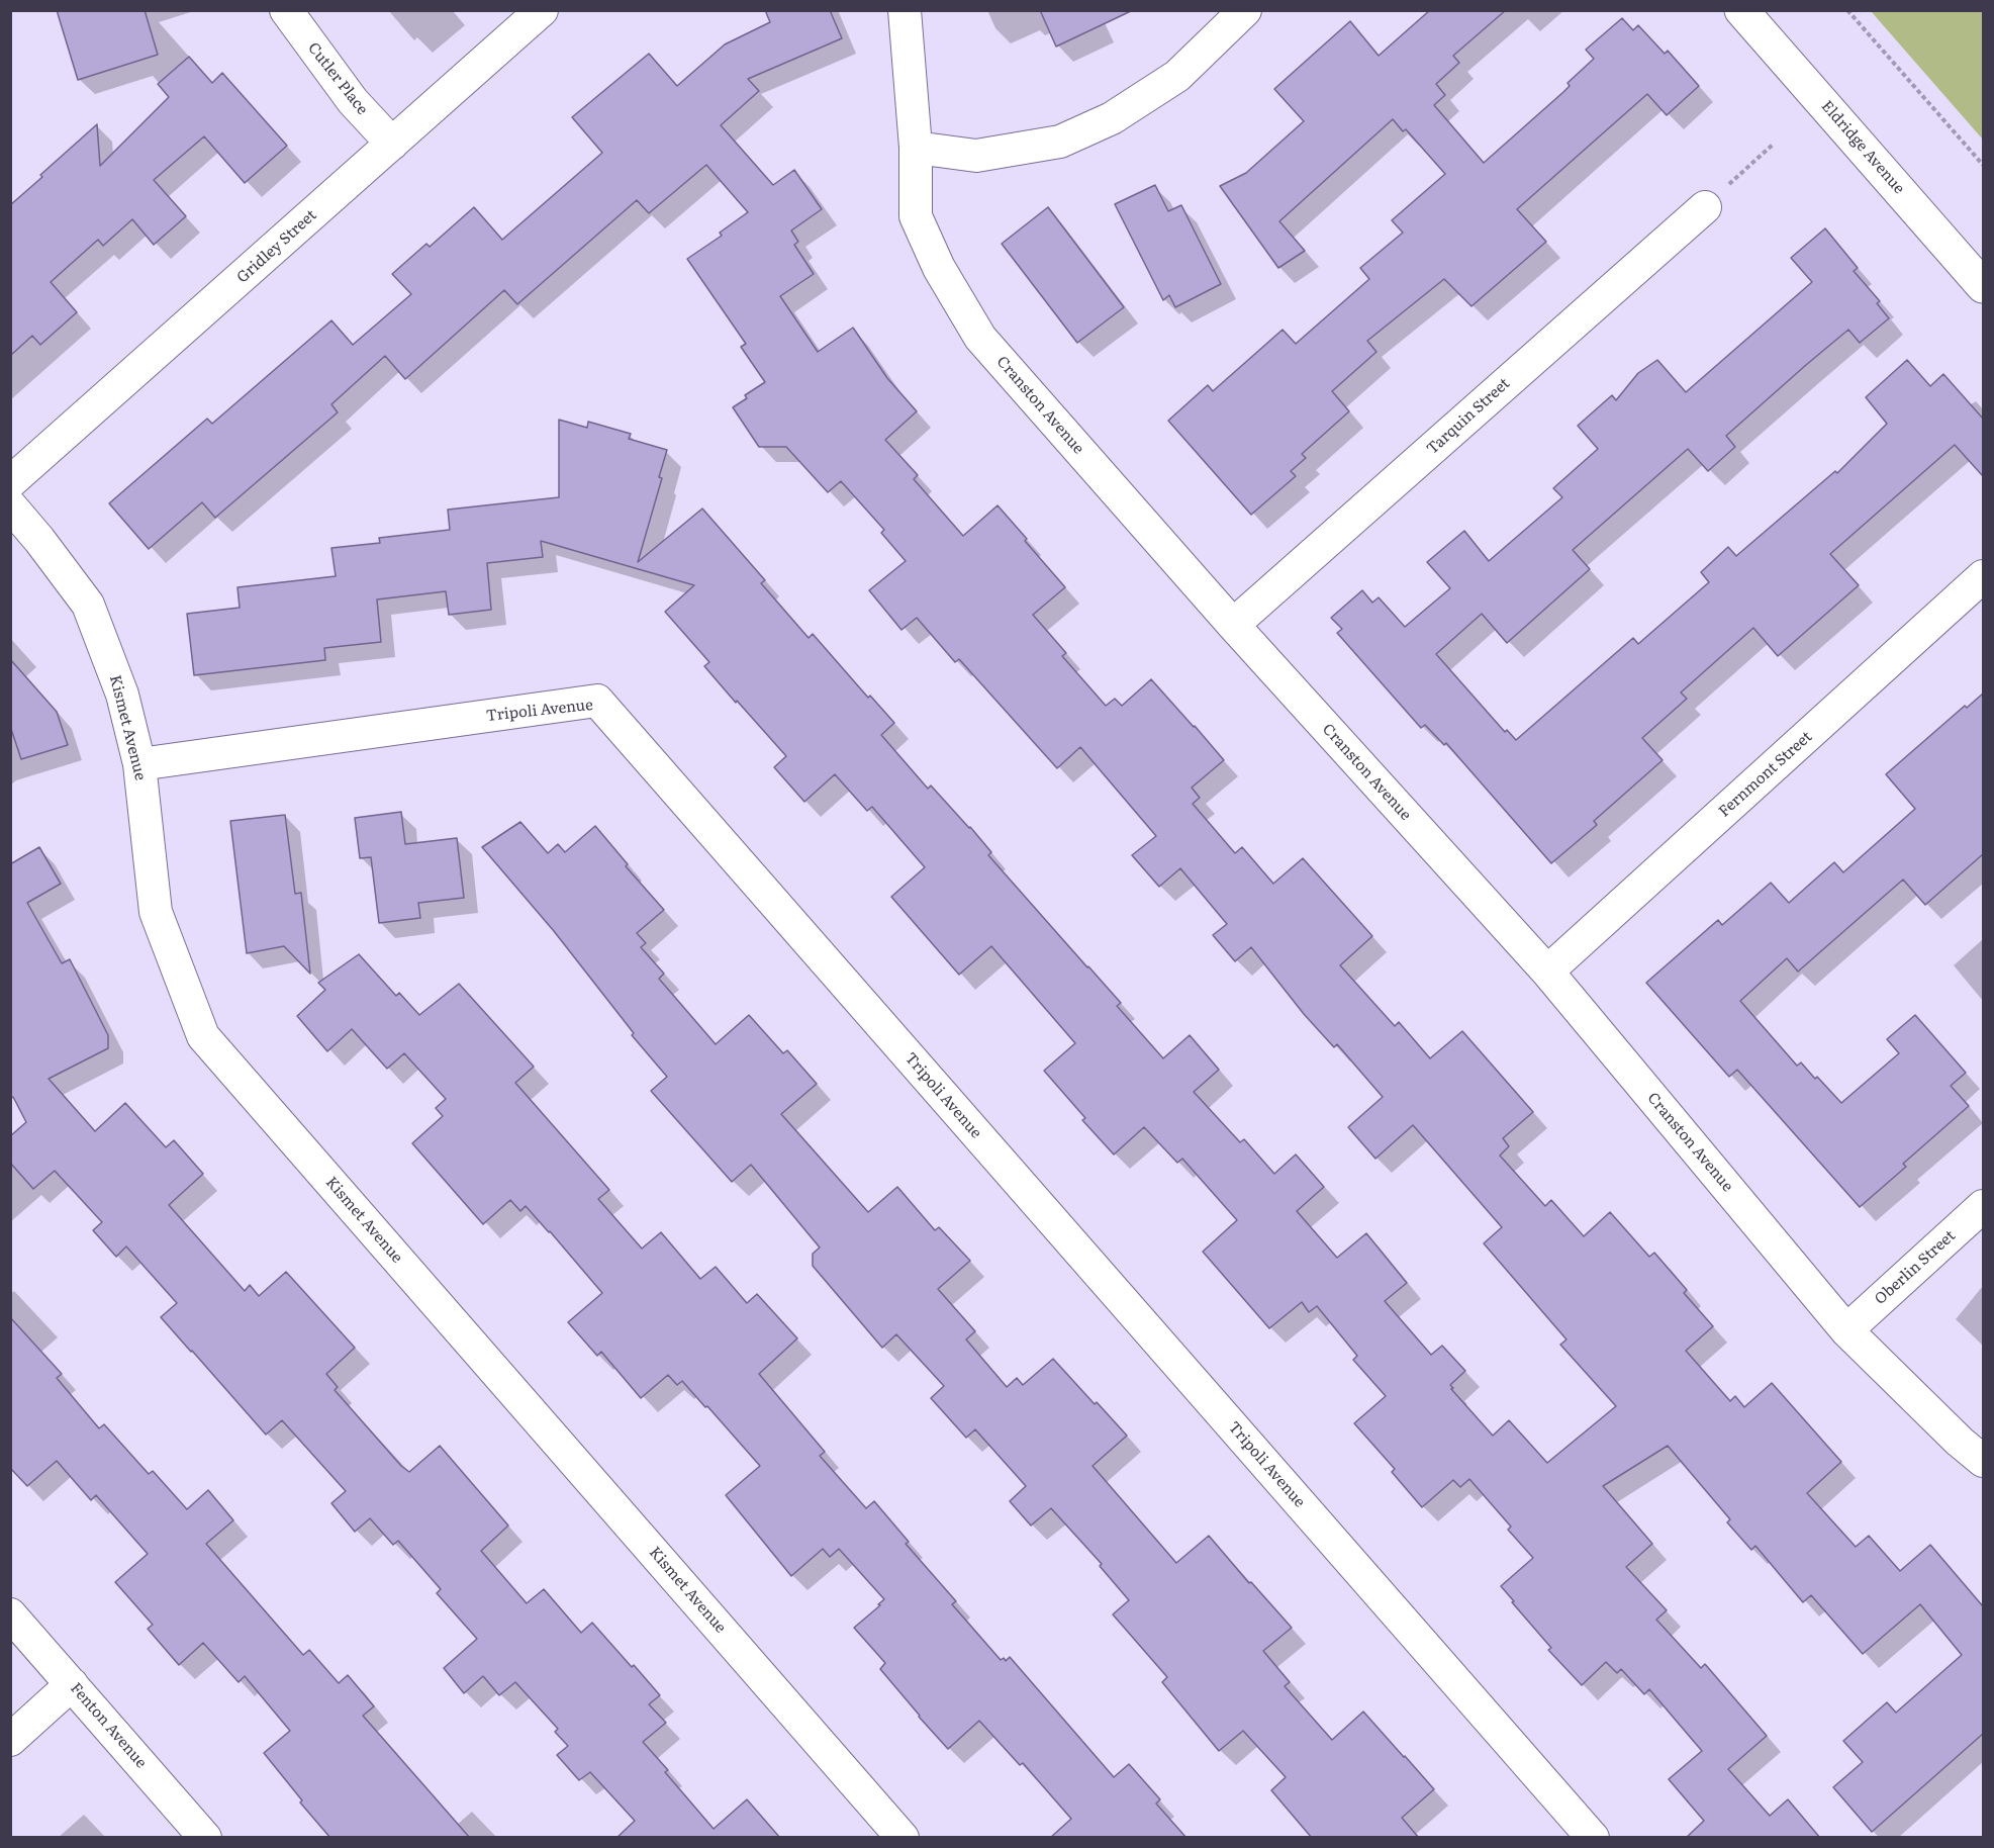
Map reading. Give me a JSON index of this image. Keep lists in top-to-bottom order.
{
  "streets": {
    "street": [
      "Cutler Place",
      "Eldridge Avenue",
      "Gridley Street",
      "Cranston Avenue",
      "Tarquin Street",
      "Tripoli Avenue",
      "Kismet Avenue",
      "Fernmont Street",
      "Oberlin Street",
      "Fenton Avenue"
    ]
  },
  "crossings": [
    ["Cutler Place", "Gridley Street"],
    ["Cranston Avenue", "Tarquin Street"],
    ["Cranston Avenue", "Fernmont Street"],
    ["Cranston Avenue", "Oberlin Street"],
    ["Tripoli Avenue", "Kismet Avenue"]
  ]
}
